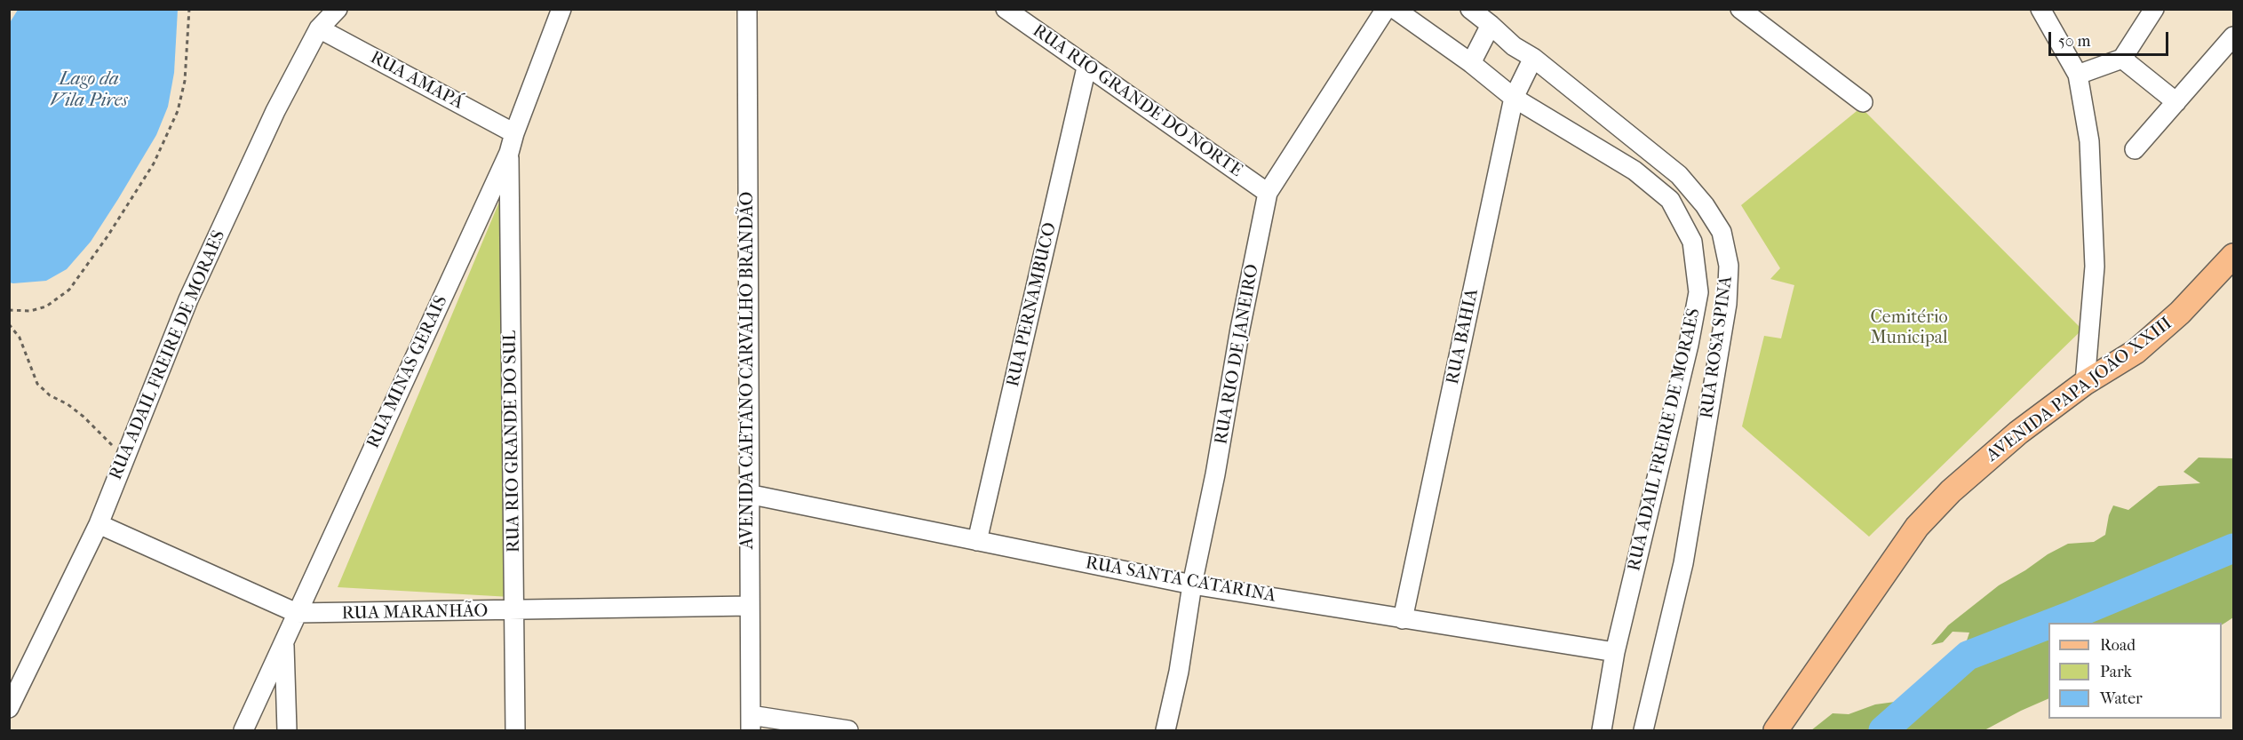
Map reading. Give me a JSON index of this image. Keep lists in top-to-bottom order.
{
  "streets": {
    "main road": ["AVENIDA PAPA JOÃO XXIII"],
    "street": [
      "RUA AMAPÁ",
      "RUA RIO GRANDE DO NORTE",
      "RUA PERNAMBUCO",
      "RUA BAHIA",
      "RUA ROSA SPINA",
      "RUA RIO DE JANEIRO",
      "RUA ADAIL FREIRE DE MORAES",
      "AVENIDA CAETANO CARVALHO BRANDÃO",
      "RUA MINAS GERAIS",
      "RUA RIO GRANDE DO SUL",
      "RUA SANTA CATARINA",
      "RUA MARANHÃO"
    ]
  },
  "crossings": [
    ["RUA AMAPÁ", "RUA ADAIL FREIRE DE MORAES"],
    ["RUA AMAPÁ", "RUA MINAS GERAIS"],
    ["RUA RIO GRANDE DO NORTE", "RUA PERNAMBUCO"],
    ["RUA RIO GRANDE DO NORTE", "RUA RIO DE JANEIRO"],
    ["RUA PERNAMBUCO", "RUA SANTA CATARINA"],
    ["RUA BAHIA", "RUA ROSA SPINA"],
    ["RUA BAHIA", "RUA ADAIL FREIRE DE MORAES"],
    ["RUA BAHIA", "RUA SANTA CATARINA"],
    ["RUA RIO DE JANEIRO", "RUA SANTA CATARINA"],
    ["RUA ADAIL FREIRE DE MORAES", "RUA SANTA CATARINA"],
    ["RUA ADAIL FREIRE DE MORAES", "RUA MARANHÃO"],
    ["AVENIDA CAETANO CARVALHO BRANDÃO", "RUA SANTA CATARINA"],
    ["AVENIDA CAETANO CARVALHO BRANDÃO", "RUA MARANHÃO"],
    ["RUA MINAS GERAIS", "RUA RIO GRANDE DO SUL"],
    ["RUA MINAS GERAIS", "RUA MARANHÃO"],
    ["RUA RIO GRANDE DO SUL", "RUA MARANHÃO"]
  ],
  "water": ["Lago da Vila Pires"],
  "parks": ["Cemitério Municipal"],
  "legend": ["Road", "Park", "Water"],
  "scale_bar": "50 m"
}
